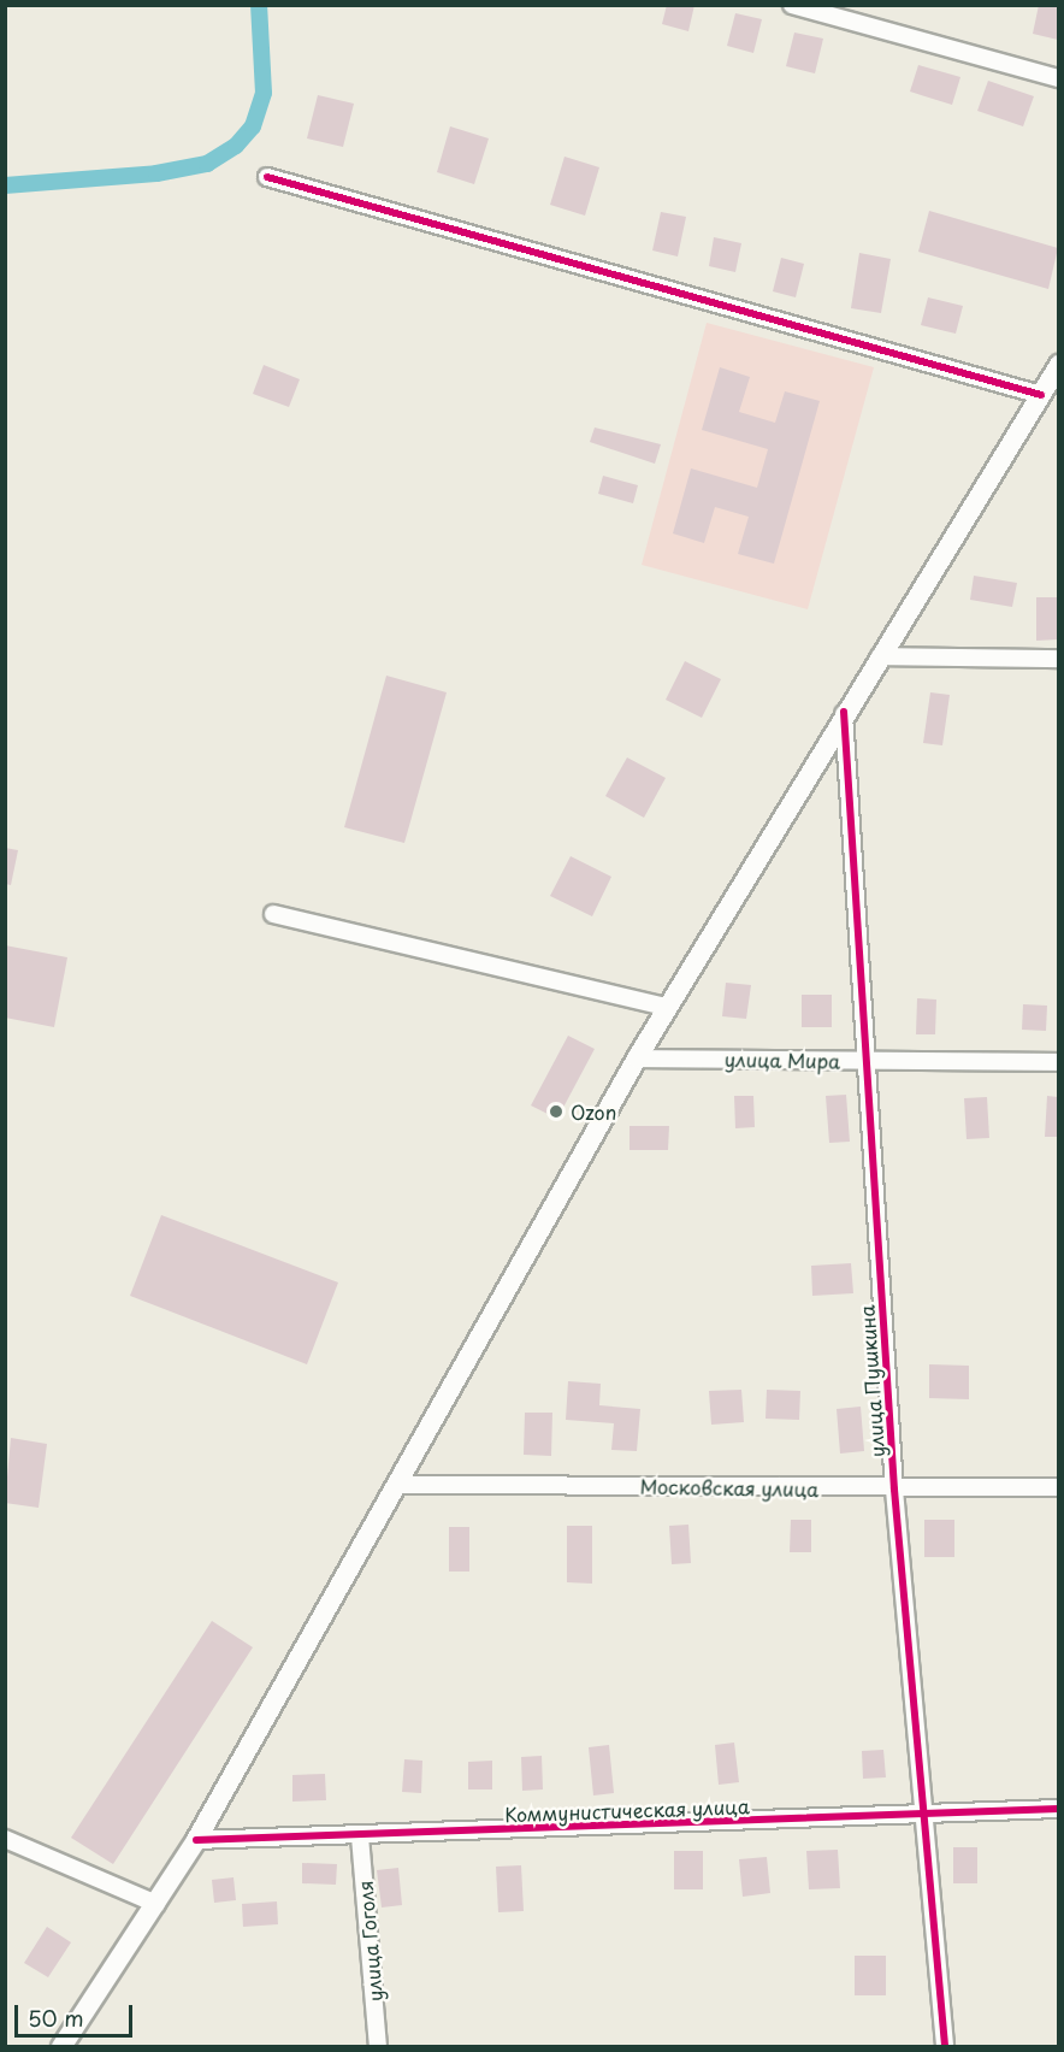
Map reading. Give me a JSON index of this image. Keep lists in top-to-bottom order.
{
  "streets": {
    "street": [
      "улица Мира",
      "улица Пушкина",
      "Московская улица",
      "Коммунистическая улица",
      "улица Гоголя"
    ]
  },
  "crossings": [
    ["улица Мира", "улица Пушкина"],
    ["улица Пушкина", "Московская улица"],
    ["улица Пушкина", "Коммунистическая улица"],
    ["Коммунистическая улица", "улица Гоголя"]
  ],
  "places": ["Ozon"],
  "scale_bar": "50 m"
}
